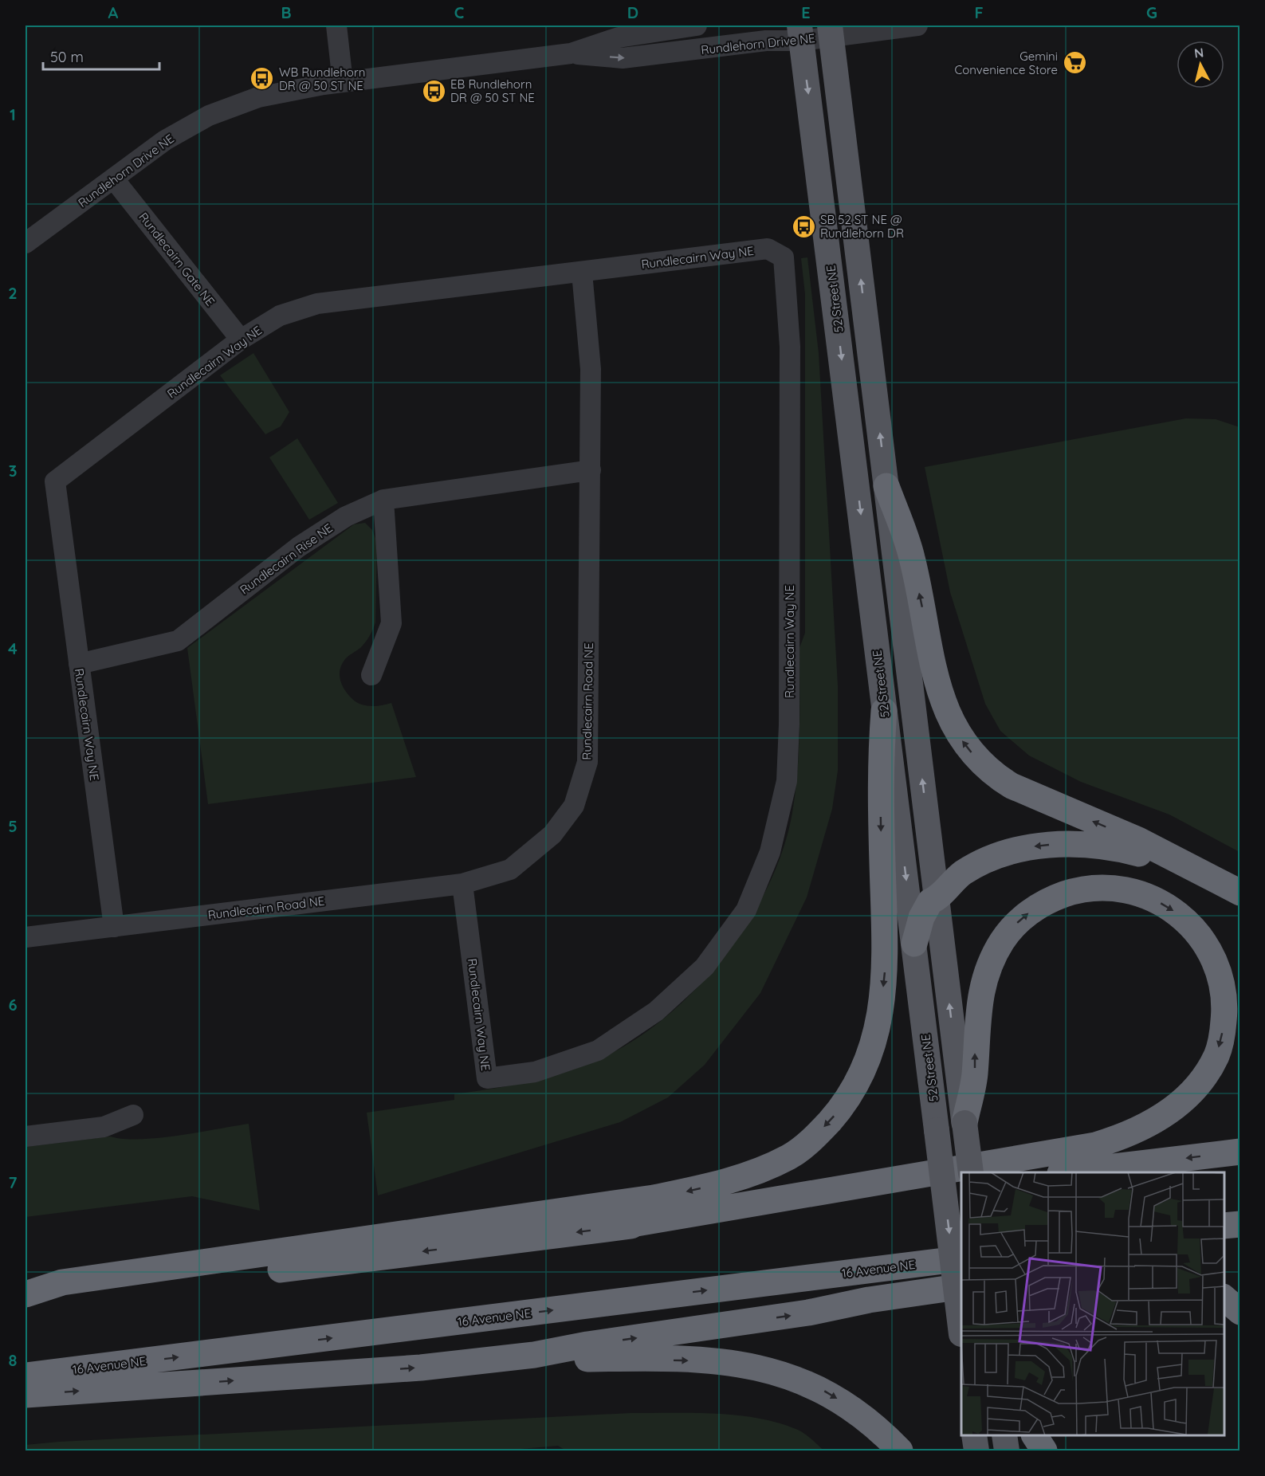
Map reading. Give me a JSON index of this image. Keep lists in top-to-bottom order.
{
  "streets": {
    "highway": ["16 Avenue NE"],
    "main road": ["52 Street NE"],
    "street": [
      "Rundlehorn Drive NE",
      "Rundlecairn Way NE",
      "Rundlecairn Gate NE",
      "Rundlecairn Rise NE",
      "Rundlecairn Road NE"
    ]
  },
  "crossings": [
    ["Rundlehorn Drive NE", "Rundlecairn Gate NE"],
    ["Rundlehorn Drive NE", "52 Street NE"],
    ["Rundlecairn Way NE", "Rundlecairn Gate NE"],
    ["Rundlecairn Way NE", "Rundlecairn Rise NE"],
    ["Rundlecairn Way NE", "Rundlecairn Road NE"],
    ["Rundlecairn Rise NE", "Rundlecairn Road NE"]
  ],
  "places": {
    "supermarket": ["Gemini Convenience Store"],
    "bus stop": ["WB Rundlehorn DR @ 50 ST NE", "EB Rundlehorn DR @ 50 ST NE", "SB 52 ST NE @ Rundlehorn DR"]
  },
  "scale_bar": "50 m",
  "north": "top",
  "grid": {
    "columns": [
      "A",
      "B",
      "C",
      "D",
      "E",
      "F",
      "G"
    ],
    "rows": [
      "1",
      "2",
      "3",
      "4",
      "5",
      "6",
      "7",
      "8"
    ]
  }
}
